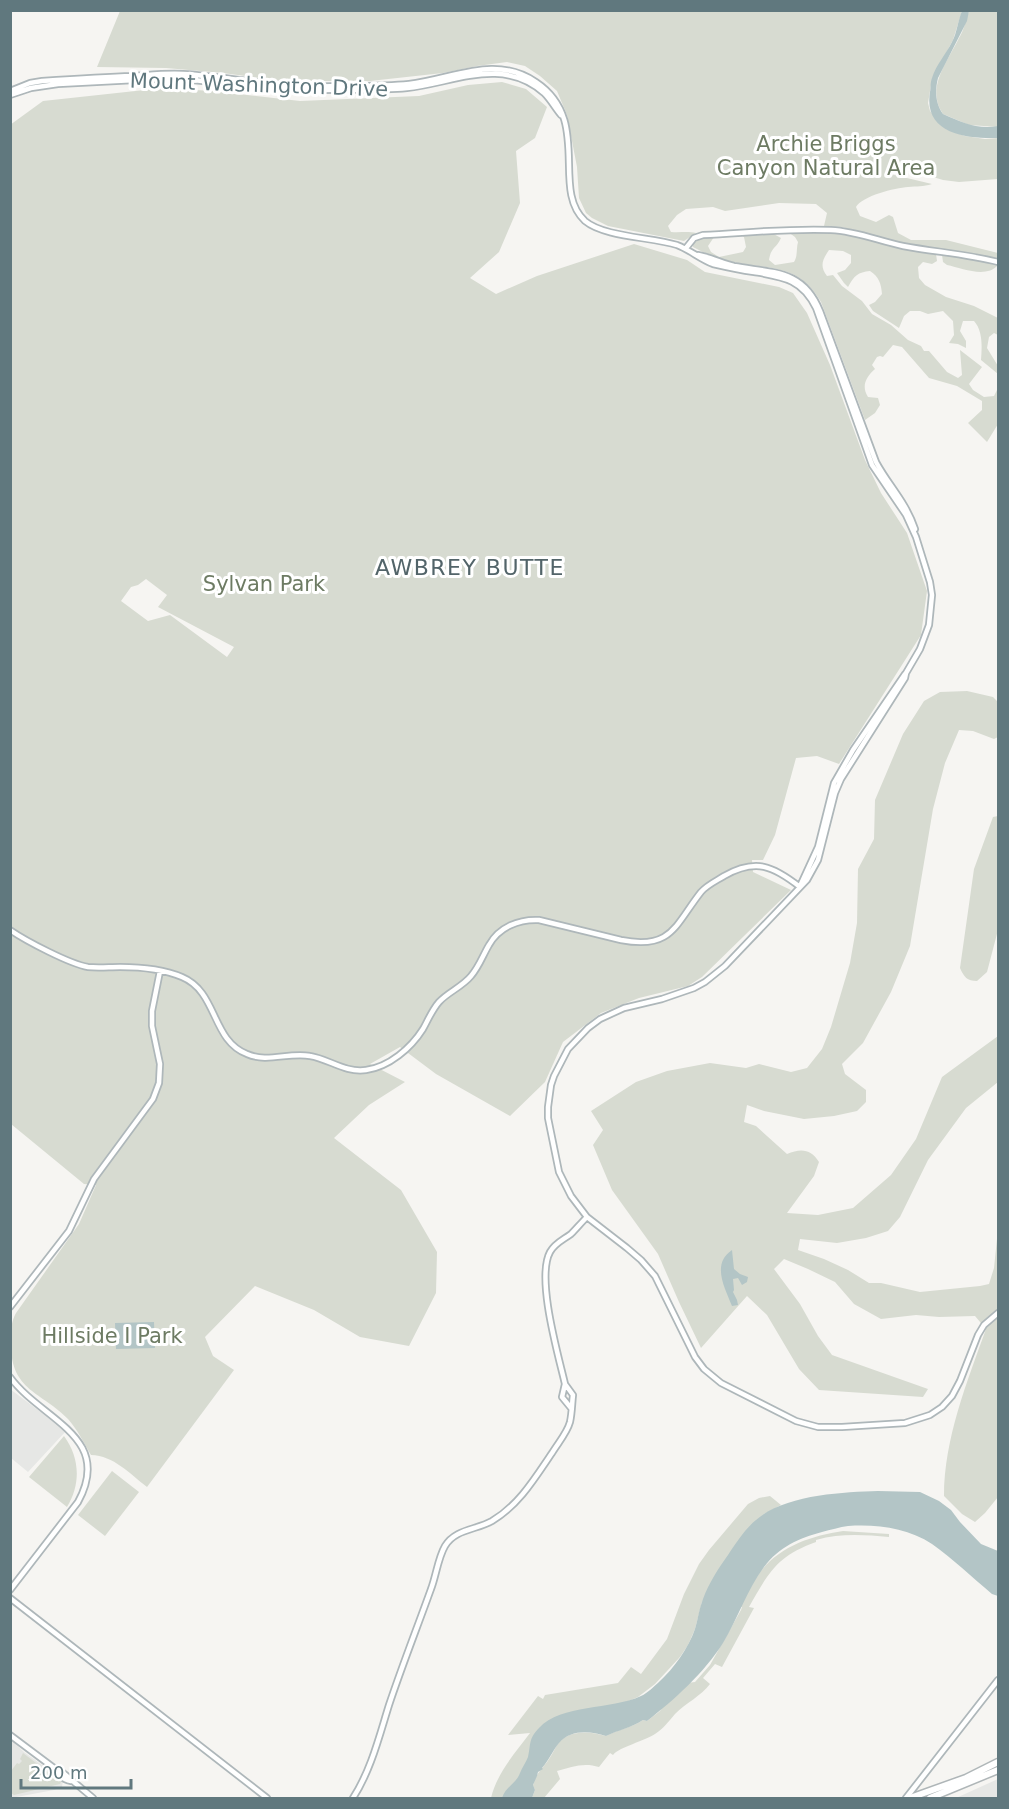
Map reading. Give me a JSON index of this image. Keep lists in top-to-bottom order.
{
  "streets": {
    "street": ["Mount Washington Drive"]
  },
  "districts": ["AWBREY BUTTE"],
  "parks": ["Archie Briggs Canyon Natural Area", "Sylvan Park", "Hillside I Park"],
  "scale_bar": "200 m"
}
